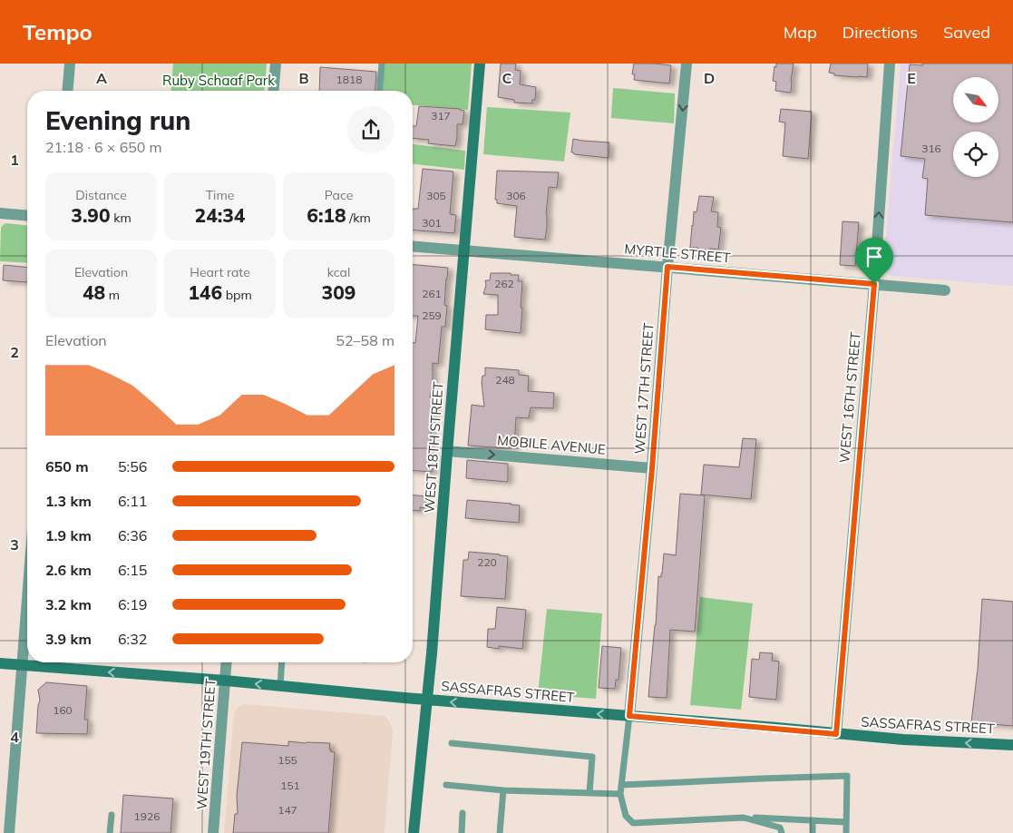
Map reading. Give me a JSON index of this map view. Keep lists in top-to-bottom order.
{
  "streets": {
    "street": [
      "MYRTLE STREET",
      "WEST 17TH STREET",
      "WEST 16TH STREET",
      "MOBILE AVENUE",
      "WEST 18TH STREET",
      "SASSAFRAS STREET",
      "WEST 19TH STREET"
    ]
  },
  "crossings": [
    ["MYRTLE STREET", "WEST 17TH STREET"],
    ["MYRTLE STREET", "WEST 16TH STREET"],
    ["MYRTLE STREET", "WEST 18TH STREET"],
    ["WEST 17TH STREET", "MOBILE AVENUE"],
    ["WEST 17TH STREET", "SASSAFRAS STREET"],
    ["WEST 16TH STREET", "SASSAFRAS STREET"],
    ["MOBILE AVENUE", "WEST 18TH STREET"],
    ["WEST 18TH STREET", "SASSAFRAS STREET"],
    ["SASSAFRAS STREET", "WEST 19TH STREET"]
  ],
  "one_way": ["MOBILE AVENUE", "SASSAFRAS STREET"],
  "parks": ["Ruby Schaaf Park"],
  "house_numbers": [
    "1818",
    "317",
    "316",
    "305",
    "306",
    "301",
    "262",
    "261",
    "259",
    "248",
    "220",
    "160",
    "155",
    "151",
    "147",
    "1926"
  ],
  "north": "bottom right",
  "page": {
    "header": "Tempo",
    "nav": ["Map", "Directions", "Saved"],
    "heading": ["Evening run", "21:18 · 6 × 650 m"],
    "stats": [
      ["Distance", "3.90 km"],
      ["Time", "24:34"],
      ["Pace", "6:18 /km"],
      ["Elevation", "48 m"],
      ["Heart rate", "146 bpm"],
      ["kcal", "309"]
    ],
    "chart": ["Elevation", "52–58 m"],
    "list": [
      {
        "name": "650 m",
        "note": "5:56"
      },
      {
        "name": "1.3 km",
        "note": "6:11"
      },
      {
        "name": "1.9 km",
        "note": "6:36"
      },
      {
        "name": "2.6 km",
        "note": "6:15"
      },
      {
        "name": "3.2 km",
        "note": "6:19"
      },
      {
        "name": "3.9 km",
        "note": "6:32"
      }
    ]
  },
  "grid": {
    "columns": [
      "A",
      "B",
      "C",
      "D",
      "E"
    ],
    "rows": [
      "1",
      "2",
      "3",
      "4"
    ]
  }
}
